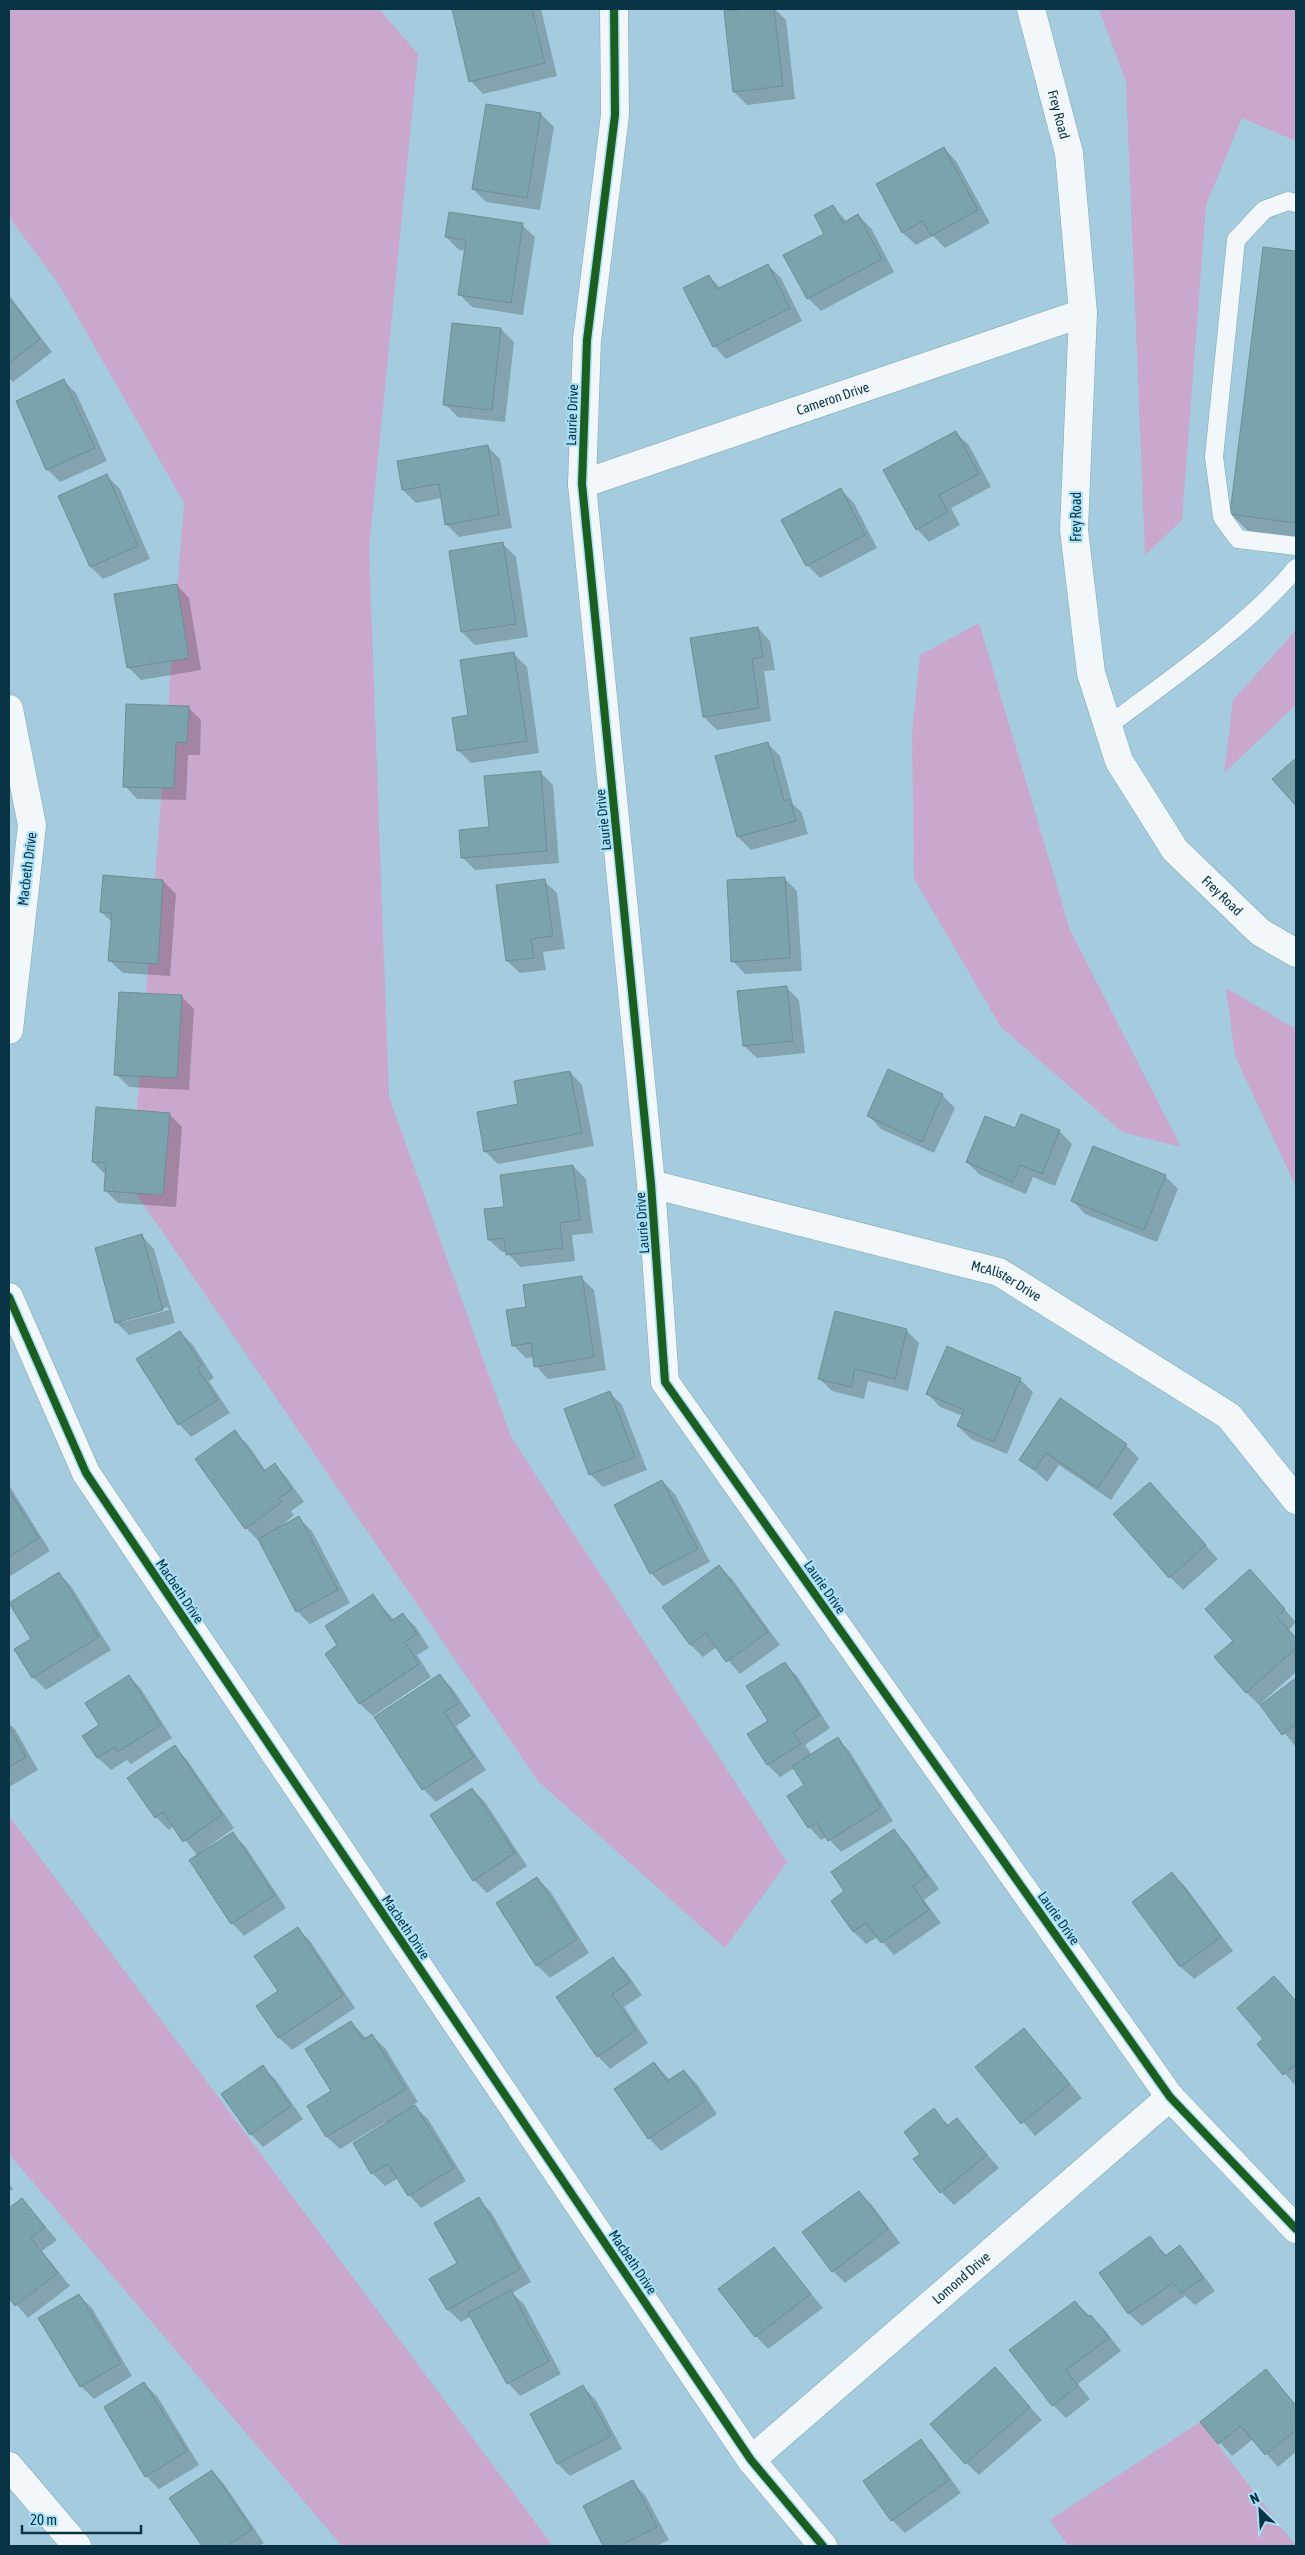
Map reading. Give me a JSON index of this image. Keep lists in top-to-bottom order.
{
  "streets": {
    "street": [
      "Frey Road",
      "Cameron Drive",
      "Laurie Drive",
      "Macbeth Drive",
      "McAlister Drive",
      "Lomond Drive"
    ]
  },
  "crossings": [
    ["Frey Road", "Cameron Drive"],
    ["Cameron Drive", "Laurie Drive"],
    ["Laurie Drive", "McAlister Drive"],
    ["Laurie Drive", "Lomond Drive"],
    ["Macbeth Drive", "Lomond Drive"]
  ],
  "scale_bar": "20 m",
  "north": "top left"
}
